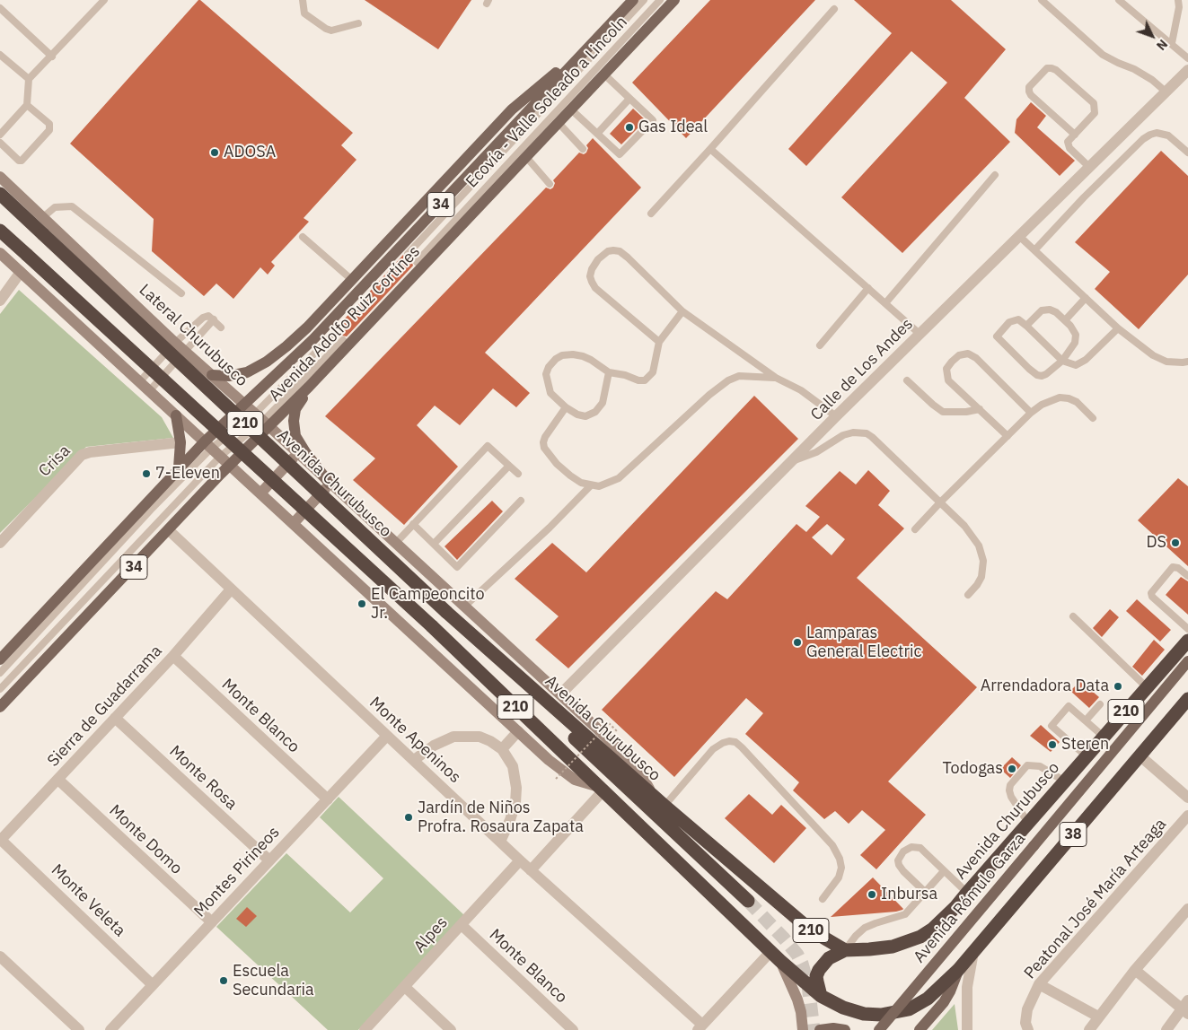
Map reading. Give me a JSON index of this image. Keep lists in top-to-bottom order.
{
  "streets": {
    "highway": ["210", "Avenida Churubusco", "38"],
    "main road": ["34", "Avenida Adolfo Ruiz Cortínes", "Avenida Rómulo Garza"],
    "street": [
      "Lateral Churubusco",
      "Calle de Los Andes",
      "Crisa",
      "Sierra de Guadarrama",
      "Monte Blanco",
      "Monte Apeninos",
      "Monte Rosa",
      "Monte Domo",
      "Montes Pirineos",
      "Peatonal José María Arteaga",
      "Monte Veleta",
      "Alpes"
    ],
    "lane": ["Ecovía - Valle Soleado a Lincoln"]
  },
  "crossings": [
    ["Avenida Adolfo Ruiz Cortínes", "Lateral Churubusco"],
    ["Avenida Adolfo Ruiz Cortínes", "Monte Apeninos"],
    ["Lateral Churubusco", "Calle de Los Andes"],
    ["Lateral Churubusco", "Avenida Churubusco"],
    ["210", "38"],
    ["Sierra de Guadarrama", "Monte Blanco"],
    ["Sierra de Guadarrama", "Monte Apeninos"],
    ["Sierra de Guadarrama", "Monte Rosa"],
    ["Sierra de Guadarrama", "Monte Domo"],
    ["Sierra de Guadarrama", "Monte Veleta"],
    ["Monte Blanco", "Montes Pirineos"],
    ["Monte Blanco", "Alpes"],
    ["Monte Apeninos", "Montes Pirineos"],
    ["Monte Apeninos", "Alpes"],
    ["Monte Rosa", "Montes Pirineos"],
    ["Monte Domo", "Montes Pirineos"],
    ["Montes Pirineos", "Monte Veleta"]
  ],
  "places": [
    "Gas Ideal",
    "ADOSA",
    "7-Eleven",
    "DS",
    "El Campeoncito Jr.",
    "Lamparas General Electric",
    "Arrendadora Data",
    "Steren",
    "Todogas",
    "Jardín de Niños Profra. Rosaura Zapata",
    "Inbursa",
    "Escuela Secundaria"
  ],
  "north": "bottom right"
}
